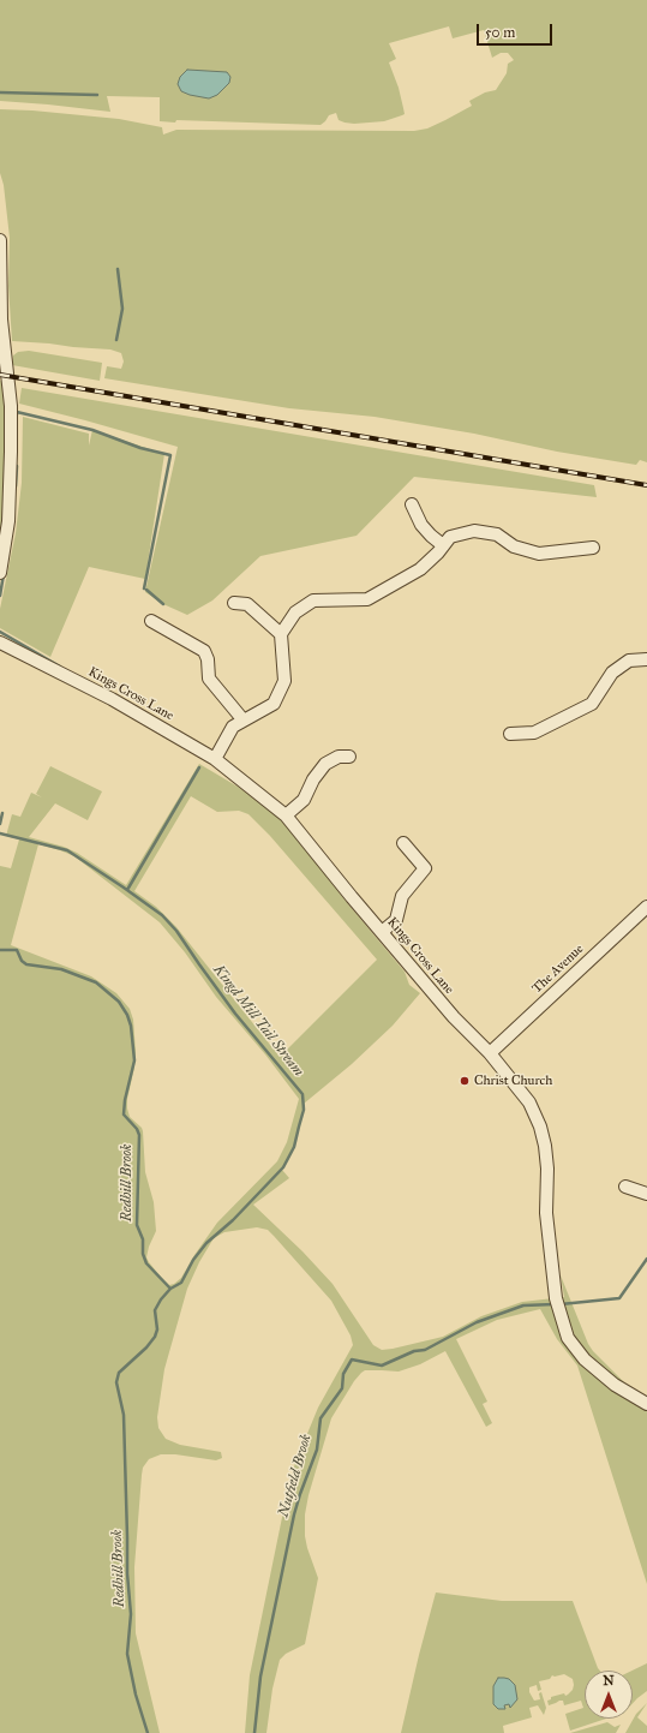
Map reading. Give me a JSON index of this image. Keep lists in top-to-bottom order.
{
  "streets": {
    "street": ["Kings Cross Lane", "The Avenue"]
  },
  "crossings": [
    ["Kings Cross Lane", "The Avenue"]
  ],
  "water": ["Kingd Mill Tail Stream", "Redhill Brook", "Nutfield Brook"],
  "places": ["Christ Church"],
  "scale_bar": "50 m",
  "north": "top"
}
